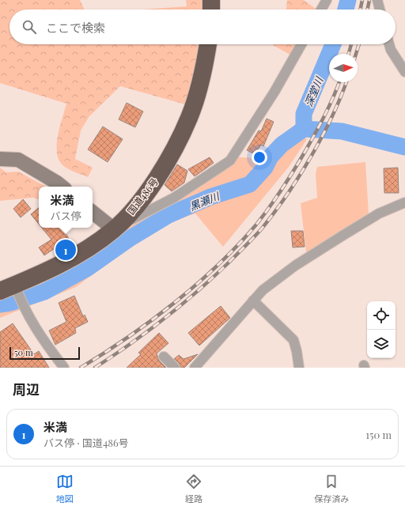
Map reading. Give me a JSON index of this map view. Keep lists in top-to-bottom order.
{
  "streets": {
    "highway": ["国道486号"]
  },
  "water": ["深堂川", "黒瀬川"],
  "scale_bar": "50 m",
  "north": "right",
  "page": {
    "search": "ここで検索",
    "popup": ["米満", "バス停"],
    "pins": "1",
    "scale": "50 m",
    "heading": "周辺",
    "list": [
      {
        "mark": "1",
        "name": "米満",
        "note": "バス停 · 国道486号",
        "value": "150 m"
      }
    ],
    "nav": ["地図", "経路", "保存済み"]
  }
}
